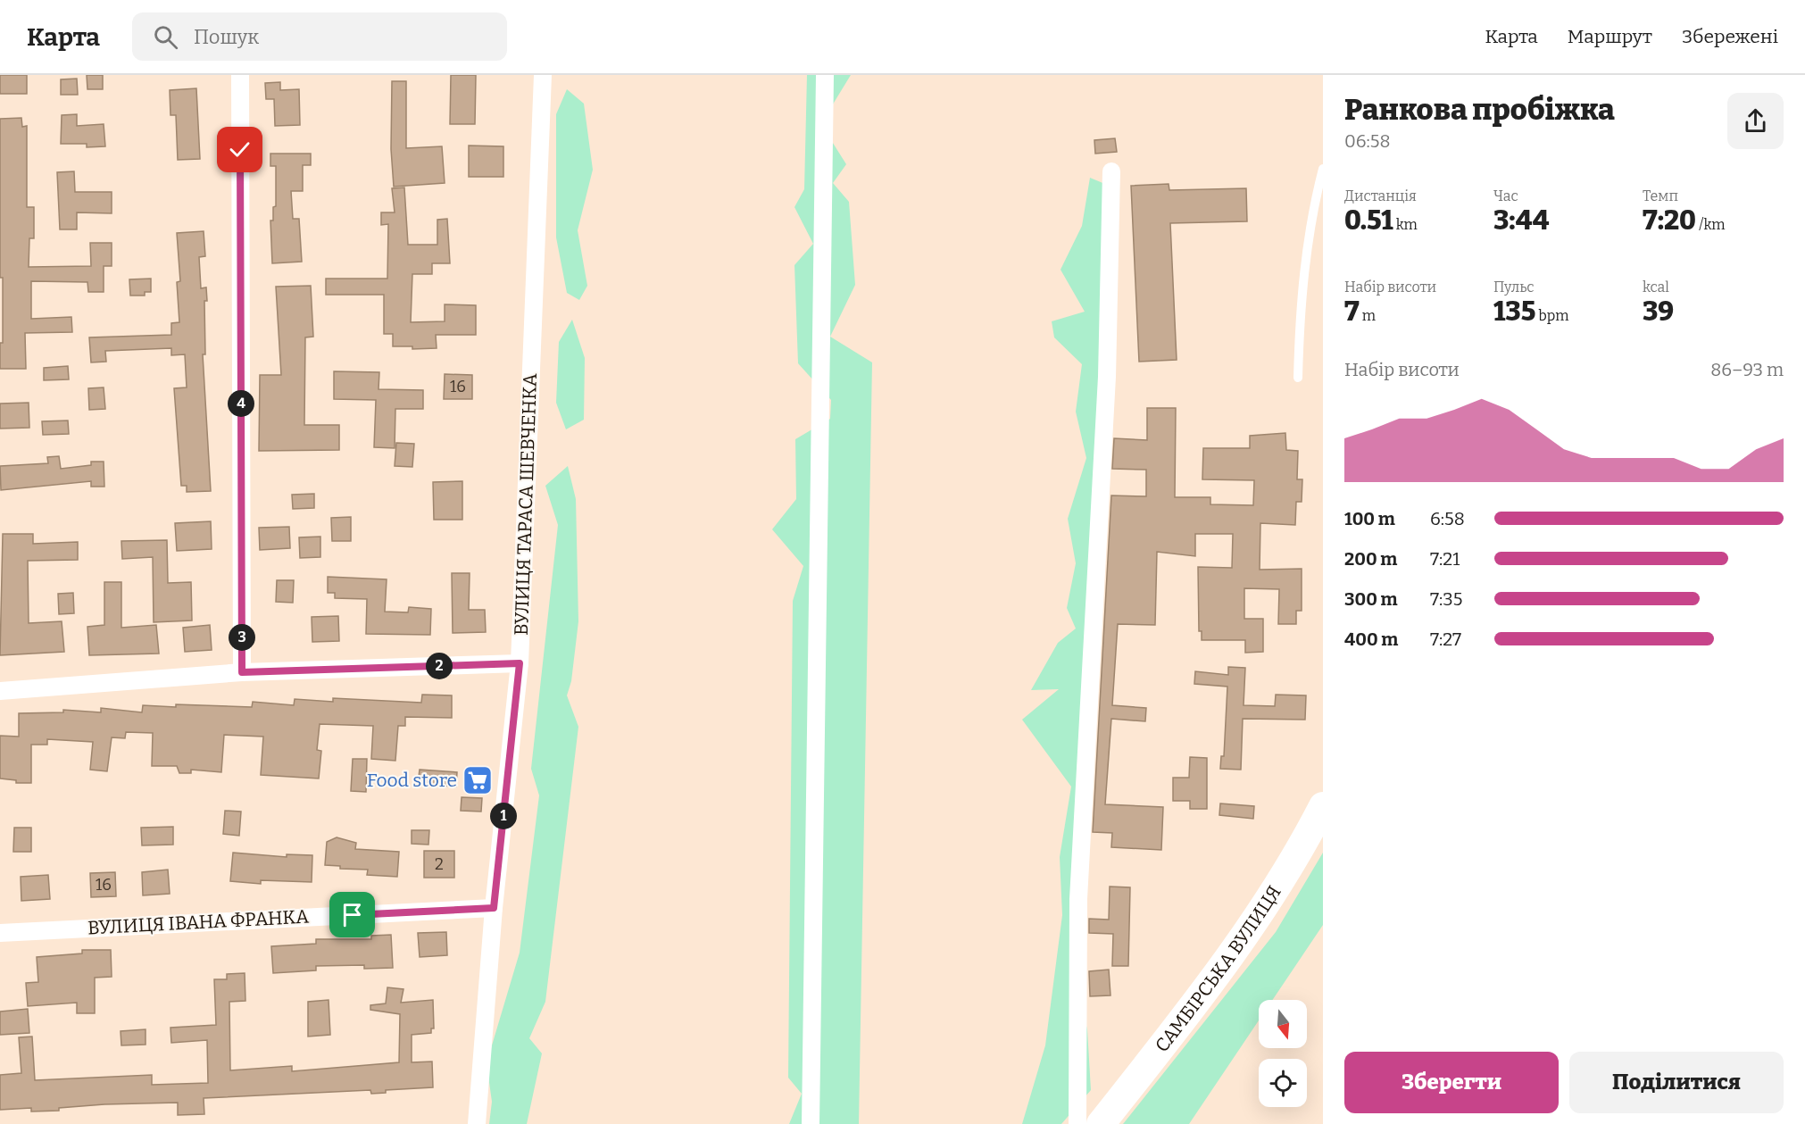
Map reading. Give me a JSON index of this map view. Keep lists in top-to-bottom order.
{
  "streets": {
    "main road": ["САМБІРСЬКА ВУЛИЦЯ"],
    "street": ["ВУЛИЦЯ ТАРАСА ШЕВЧЕНКА", "ВУЛИЦЯ ІВАНА ФРАНКА"]
  },
  "crossings": [
    ["ВУЛИЦЯ ТАРАСА ШЕВЧЕНКА", "ВУЛИЦЯ ІВАНА ФРАНКА"]
  ],
  "places": {
    "supermarket": ["Food store"]
  },
  "house_numbers": ["16", "2", "16"],
  "north": "bottom",
  "page": {
    "header": "Карта",
    "search": "Пошук",
    "nav": ["Карта", "Маршрут", "Збережені"],
    "heading": ["Ранкова пробіжка", "06:58"],
    "stats": [
      ["Дистанція", "0.51 km"],
      ["Час", "3:44"],
      ["Темп", "7:20 /km"],
      ["Набір висоти", "7 m"],
      ["Пульс", "135 bpm"],
      ["kcal", "39"]
    ],
    "chart": ["Набір висоти", "86–93 m"],
    "pins": [
      "4",
      "3",
      "2",
      "1"
    ],
    "list": [
      {
        "name": "100 m",
        "note": "6:58"
      },
      {
        "name": "200 m",
        "note": "7:21"
      },
      {
        "name": "300 m",
        "note": "7:35"
      },
      {
        "name": "400 m",
        "note": "7:27"
      }
    ],
    "buttons": ["Зберегти", "Поділитися"]
  }
}
